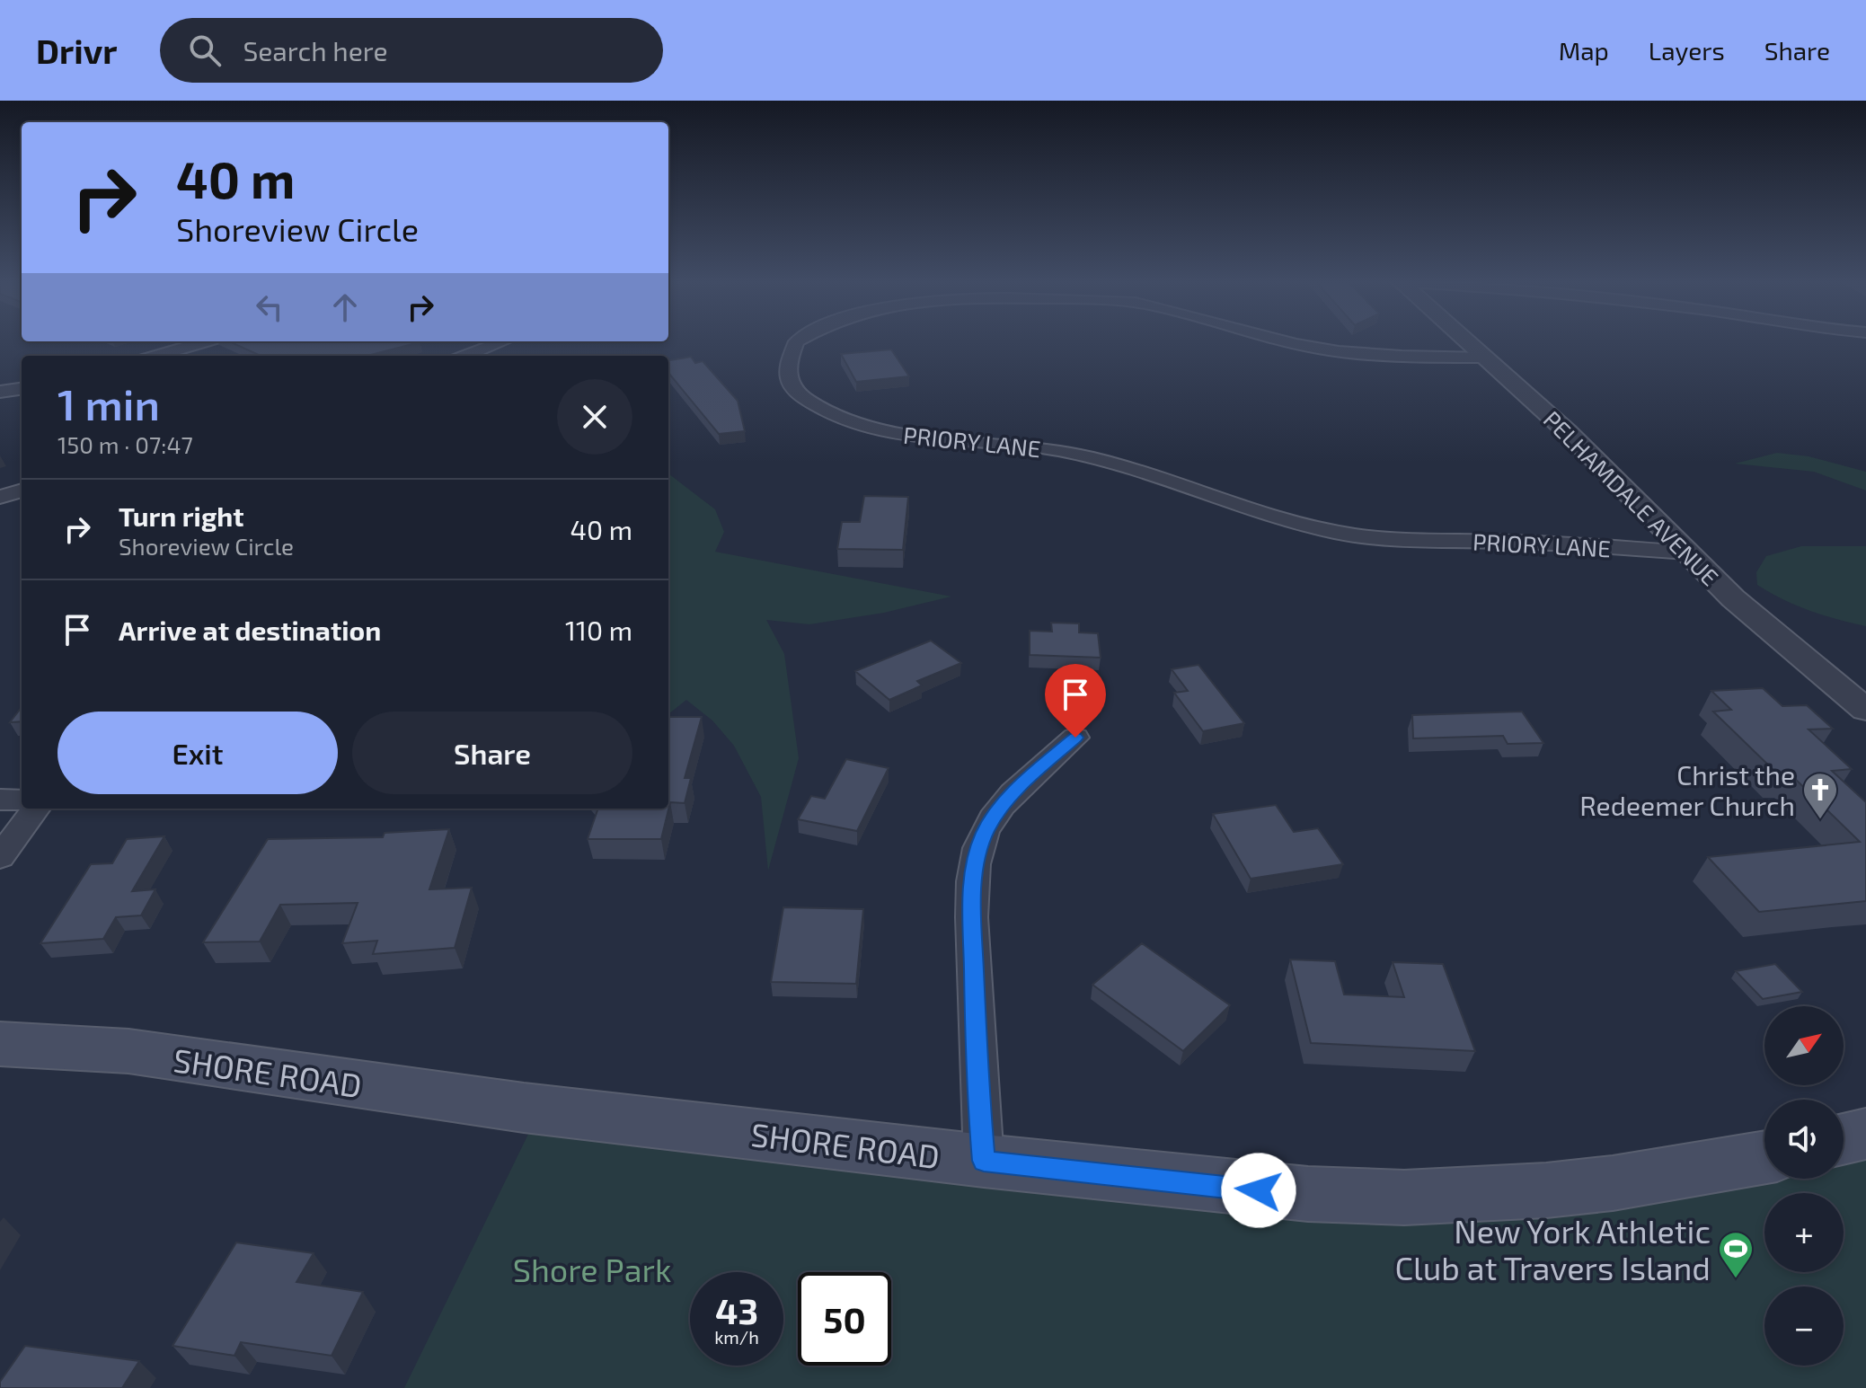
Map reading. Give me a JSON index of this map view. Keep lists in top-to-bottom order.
{
  "streets": {
    "main road": ["SHORE ROAD"],
    "street": ["PRIORY LANE", "PELHAMDALE AVENUE"]
  },
  "crossings": [
    ["PRIORY LANE", "PELHAMDALE AVENUE"]
  ],
  "parks": ["Shore Park"],
  "places": {
    "church": ["Christ the Redeemer Church"],
    "sports": ["New York Athletic Club at Travers Island"]
  },
  "north": "top right",
  "page": {
    "header": "Drivr",
    "search": "Search here",
    "nav": ["Map", "Layers", "Share"],
    "turn": ["40 m", "Shoreview Circle"],
    "heading": ["1 min", "150 m · 07:47"],
    "list": [
      {
        "name": "Turn right",
        "note": "Shoreview Circle",
        "value": "40 m"
      },
      {
        "name": "Arrive at destination",
        "value": "110 m"
      }
    ],
    "buttons": ["Exit", "Share"],
    "map_buttons": ["+", "−"],
    "speed": "43 km/h",
    "limit": "50"
  }
}
